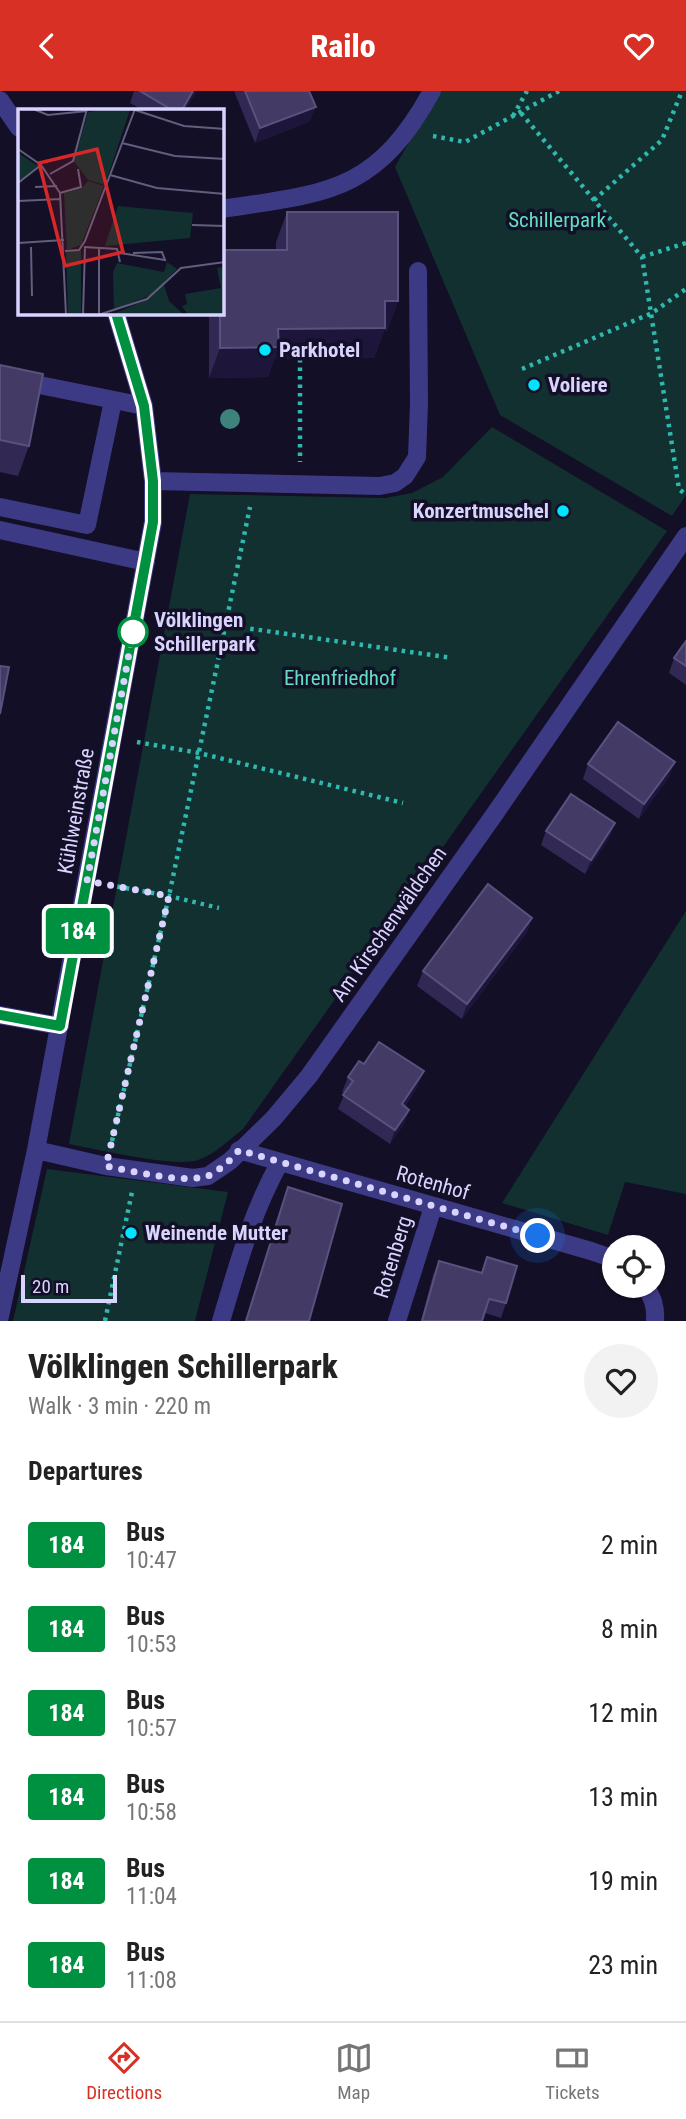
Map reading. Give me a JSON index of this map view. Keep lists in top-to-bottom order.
{
  "streets": {
    "street": [
      "Kühlweinstraße",
      "Am Kirschenwäldchen",
      "Rotenhof",
      "Rotenberg"
    ]
  },
  "crossings": [
    ["Kühlweinstraße", "Am Kirschenwäldchen"],
    ["Am Kirschenwäldchen", "Rotenhof"],
    ["Rotenhof", "Rotenberg"]
  ],
  "parks": ["Schillerpark", "Ehrenfriedhof"],
  "places": [
    "Parkhotel",
    "Voliere",
    "Konzertmuschel",
    "Völklingen Schillerpark",
    "Weinende Mutter"
  ],
  "lines": ["bus line 184"],
  "scale_bar": "20 m",
  "page": {
    "header": "Railo",
    "on_map": "184",
    "scale": "20 m",
    "heading": [
      ["Völklingen Schillerpark", "Walk · 3 min · 220 m"],
      "Departures"
    ],
    "list": [
      {
        "mark": "184",
        "name": "Bus",
        "note": "10:47",
        "value": "2 min"
      },
      {
        "mark": "184",
        "name": "Bus",
        "note": "10:53",
        "value": "8 min"
      },
      {
        "mark": "184",
        "name": "Bus",
        "note": "10:57",
        "value": "12 min"
      },
      {
        "mark": "184",
        "name": "Bus",
        "note": "10:58",
        "value": "13 min"
      },
      {
        "mark": "184",
        "name": "Bus",
        "note": "11:04",
        "value": "19 min"
      },
      {
        "mark": "184",
        "name": "Bus",
        "note": "11:08",
        "value": "23 min"
      }
    ],
    "tabs": ["Directions", "Map", "Tickets"]
  }
}
